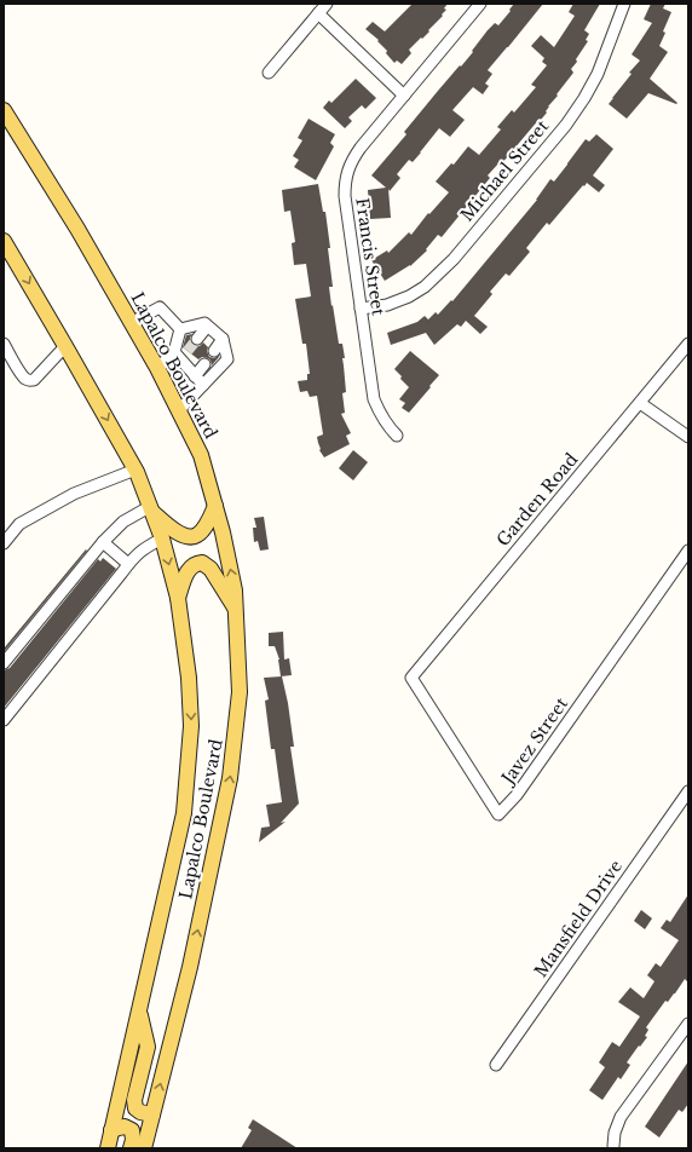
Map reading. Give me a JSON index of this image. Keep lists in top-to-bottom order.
{
  "streets": {
    "main road": ["Lapalco Boulevard"],
    "street": [
      "Michael Street",
      "Francis Street",
      "Garden Road",
      "Javez Street",
      "Mansfield Drive"
    ]
  },
  "crossings": [
    ["Michael Street", "Francis Street"],
    ["Garden Road", "Javez Street"]
  ]
}
